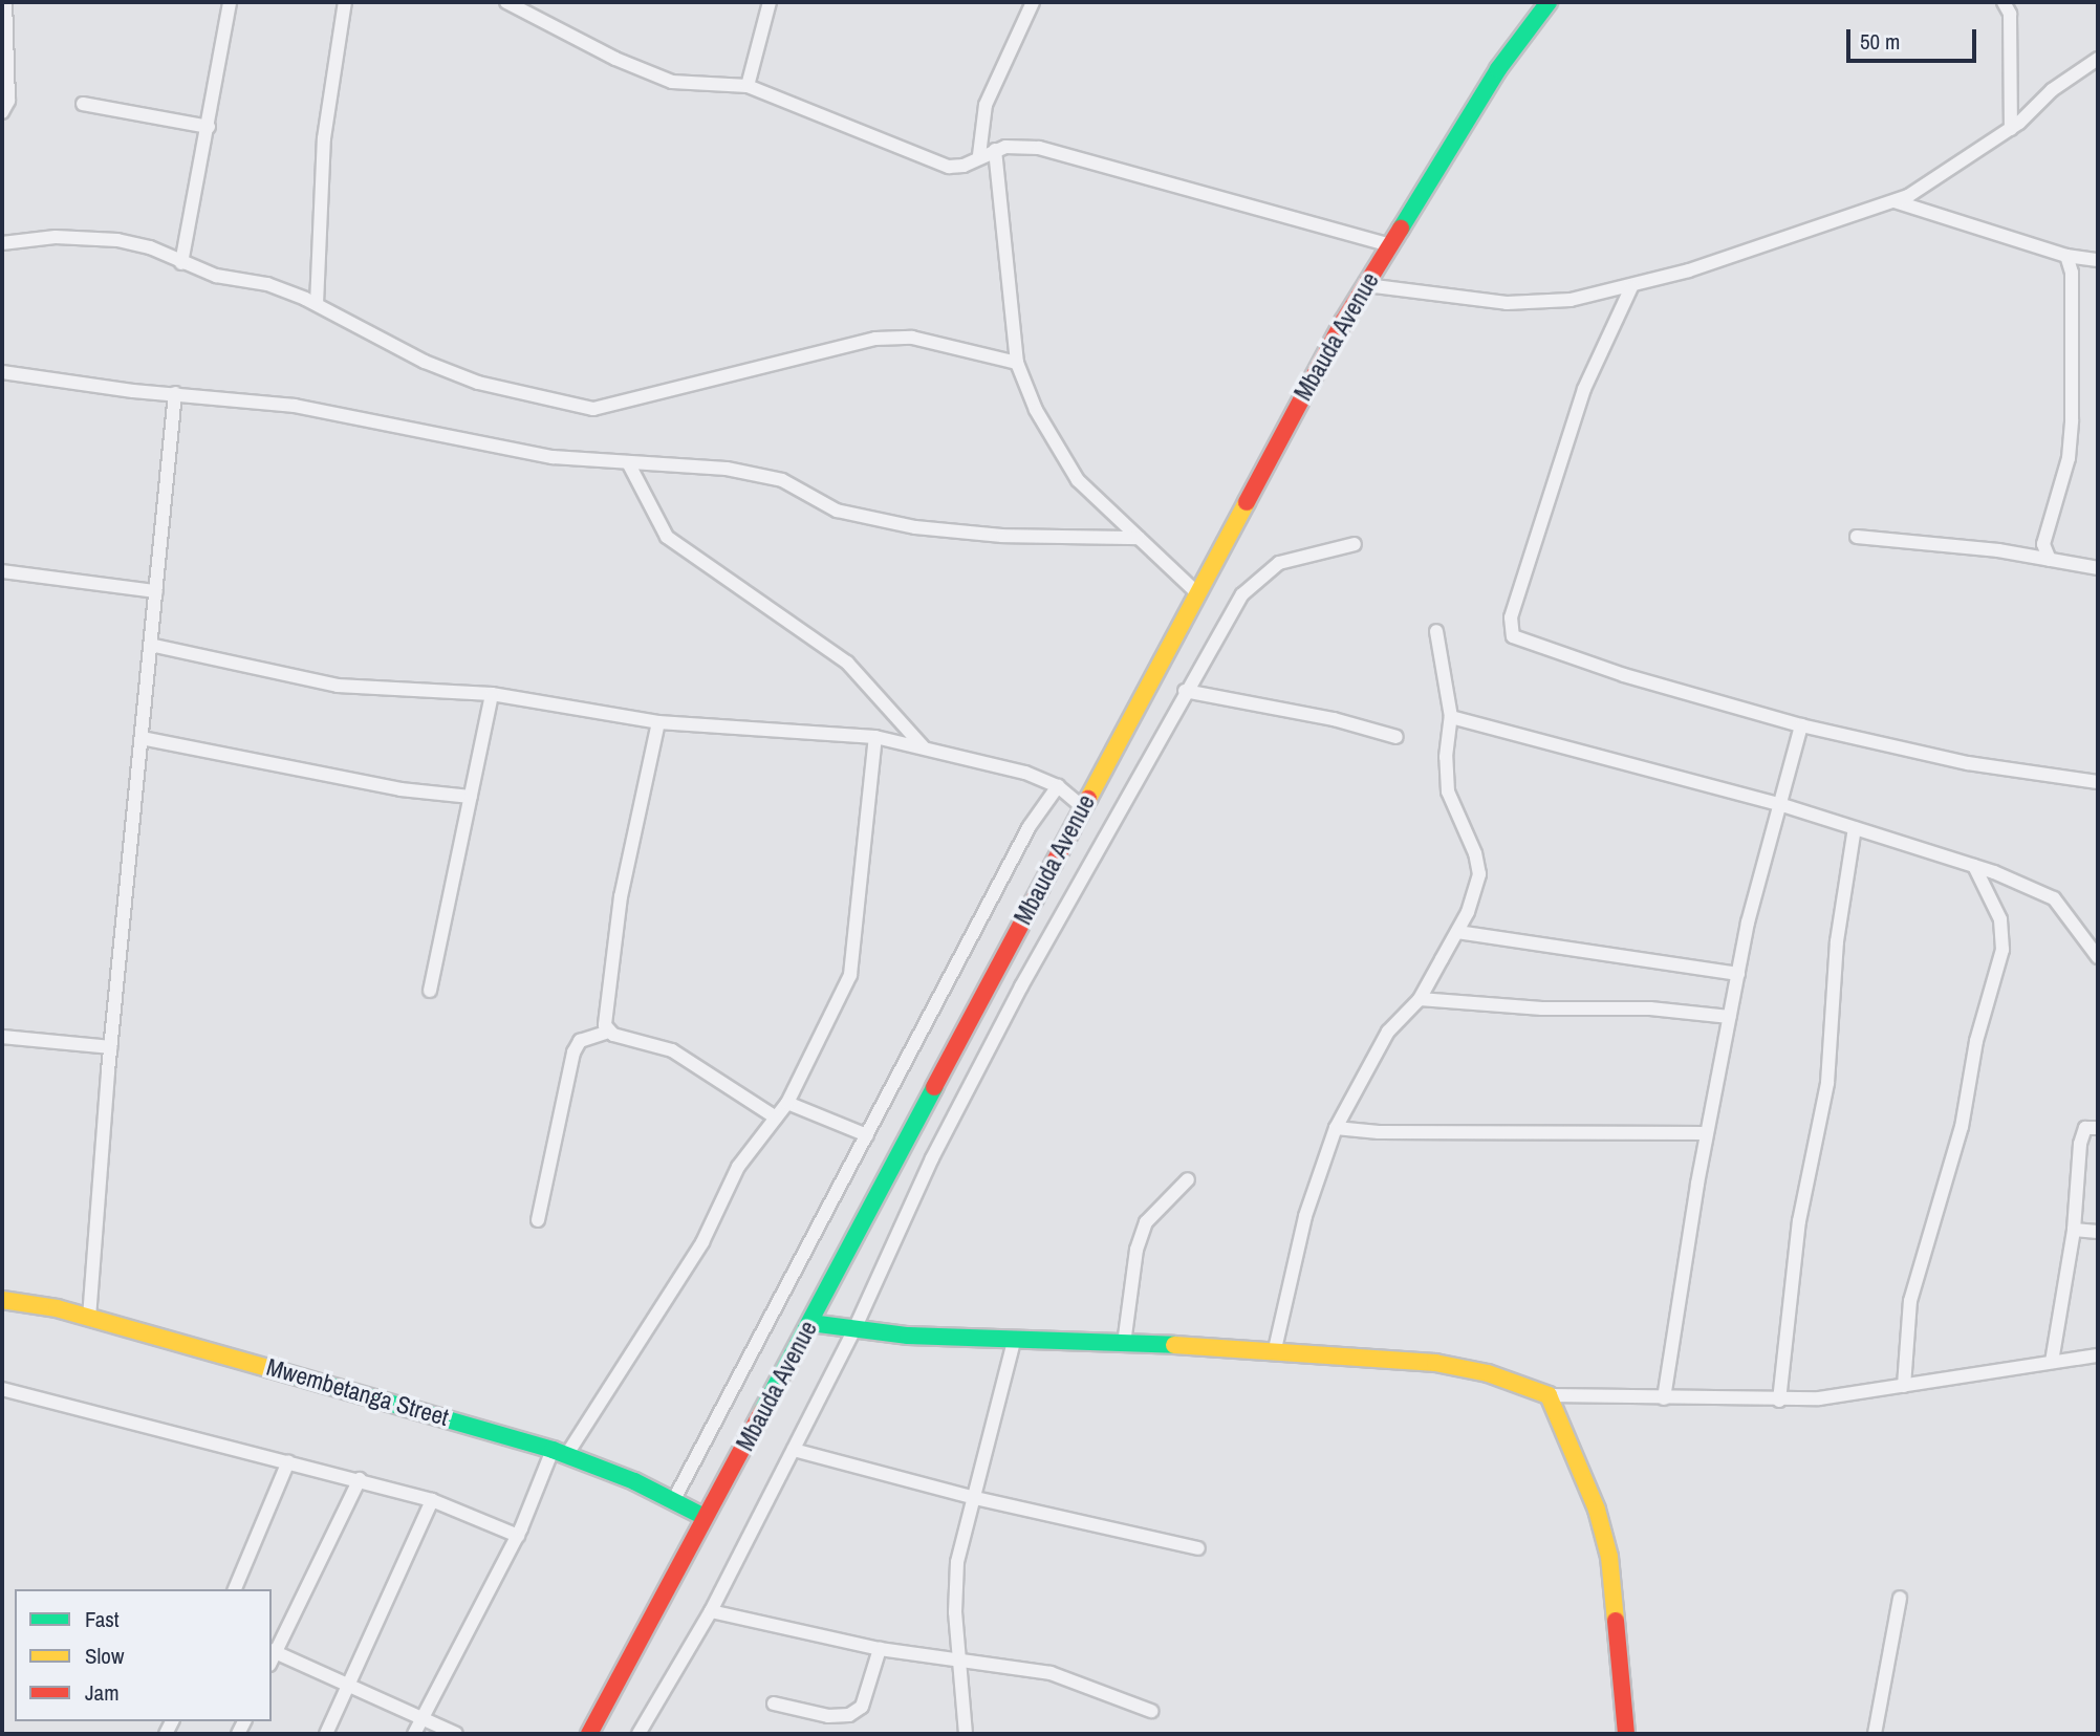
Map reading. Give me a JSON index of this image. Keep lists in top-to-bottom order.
{
  "streets": {
    "street": ["Mbauda Avenue", "Mwembetanga Street"]
  },
  "crossings": [
    ["Mbauda Avenue", "Mwembetanga Street"]
  ],
  "legend": ["Fast", "Slow", "Jam"],
  "scale_bar": "50 m"
}
